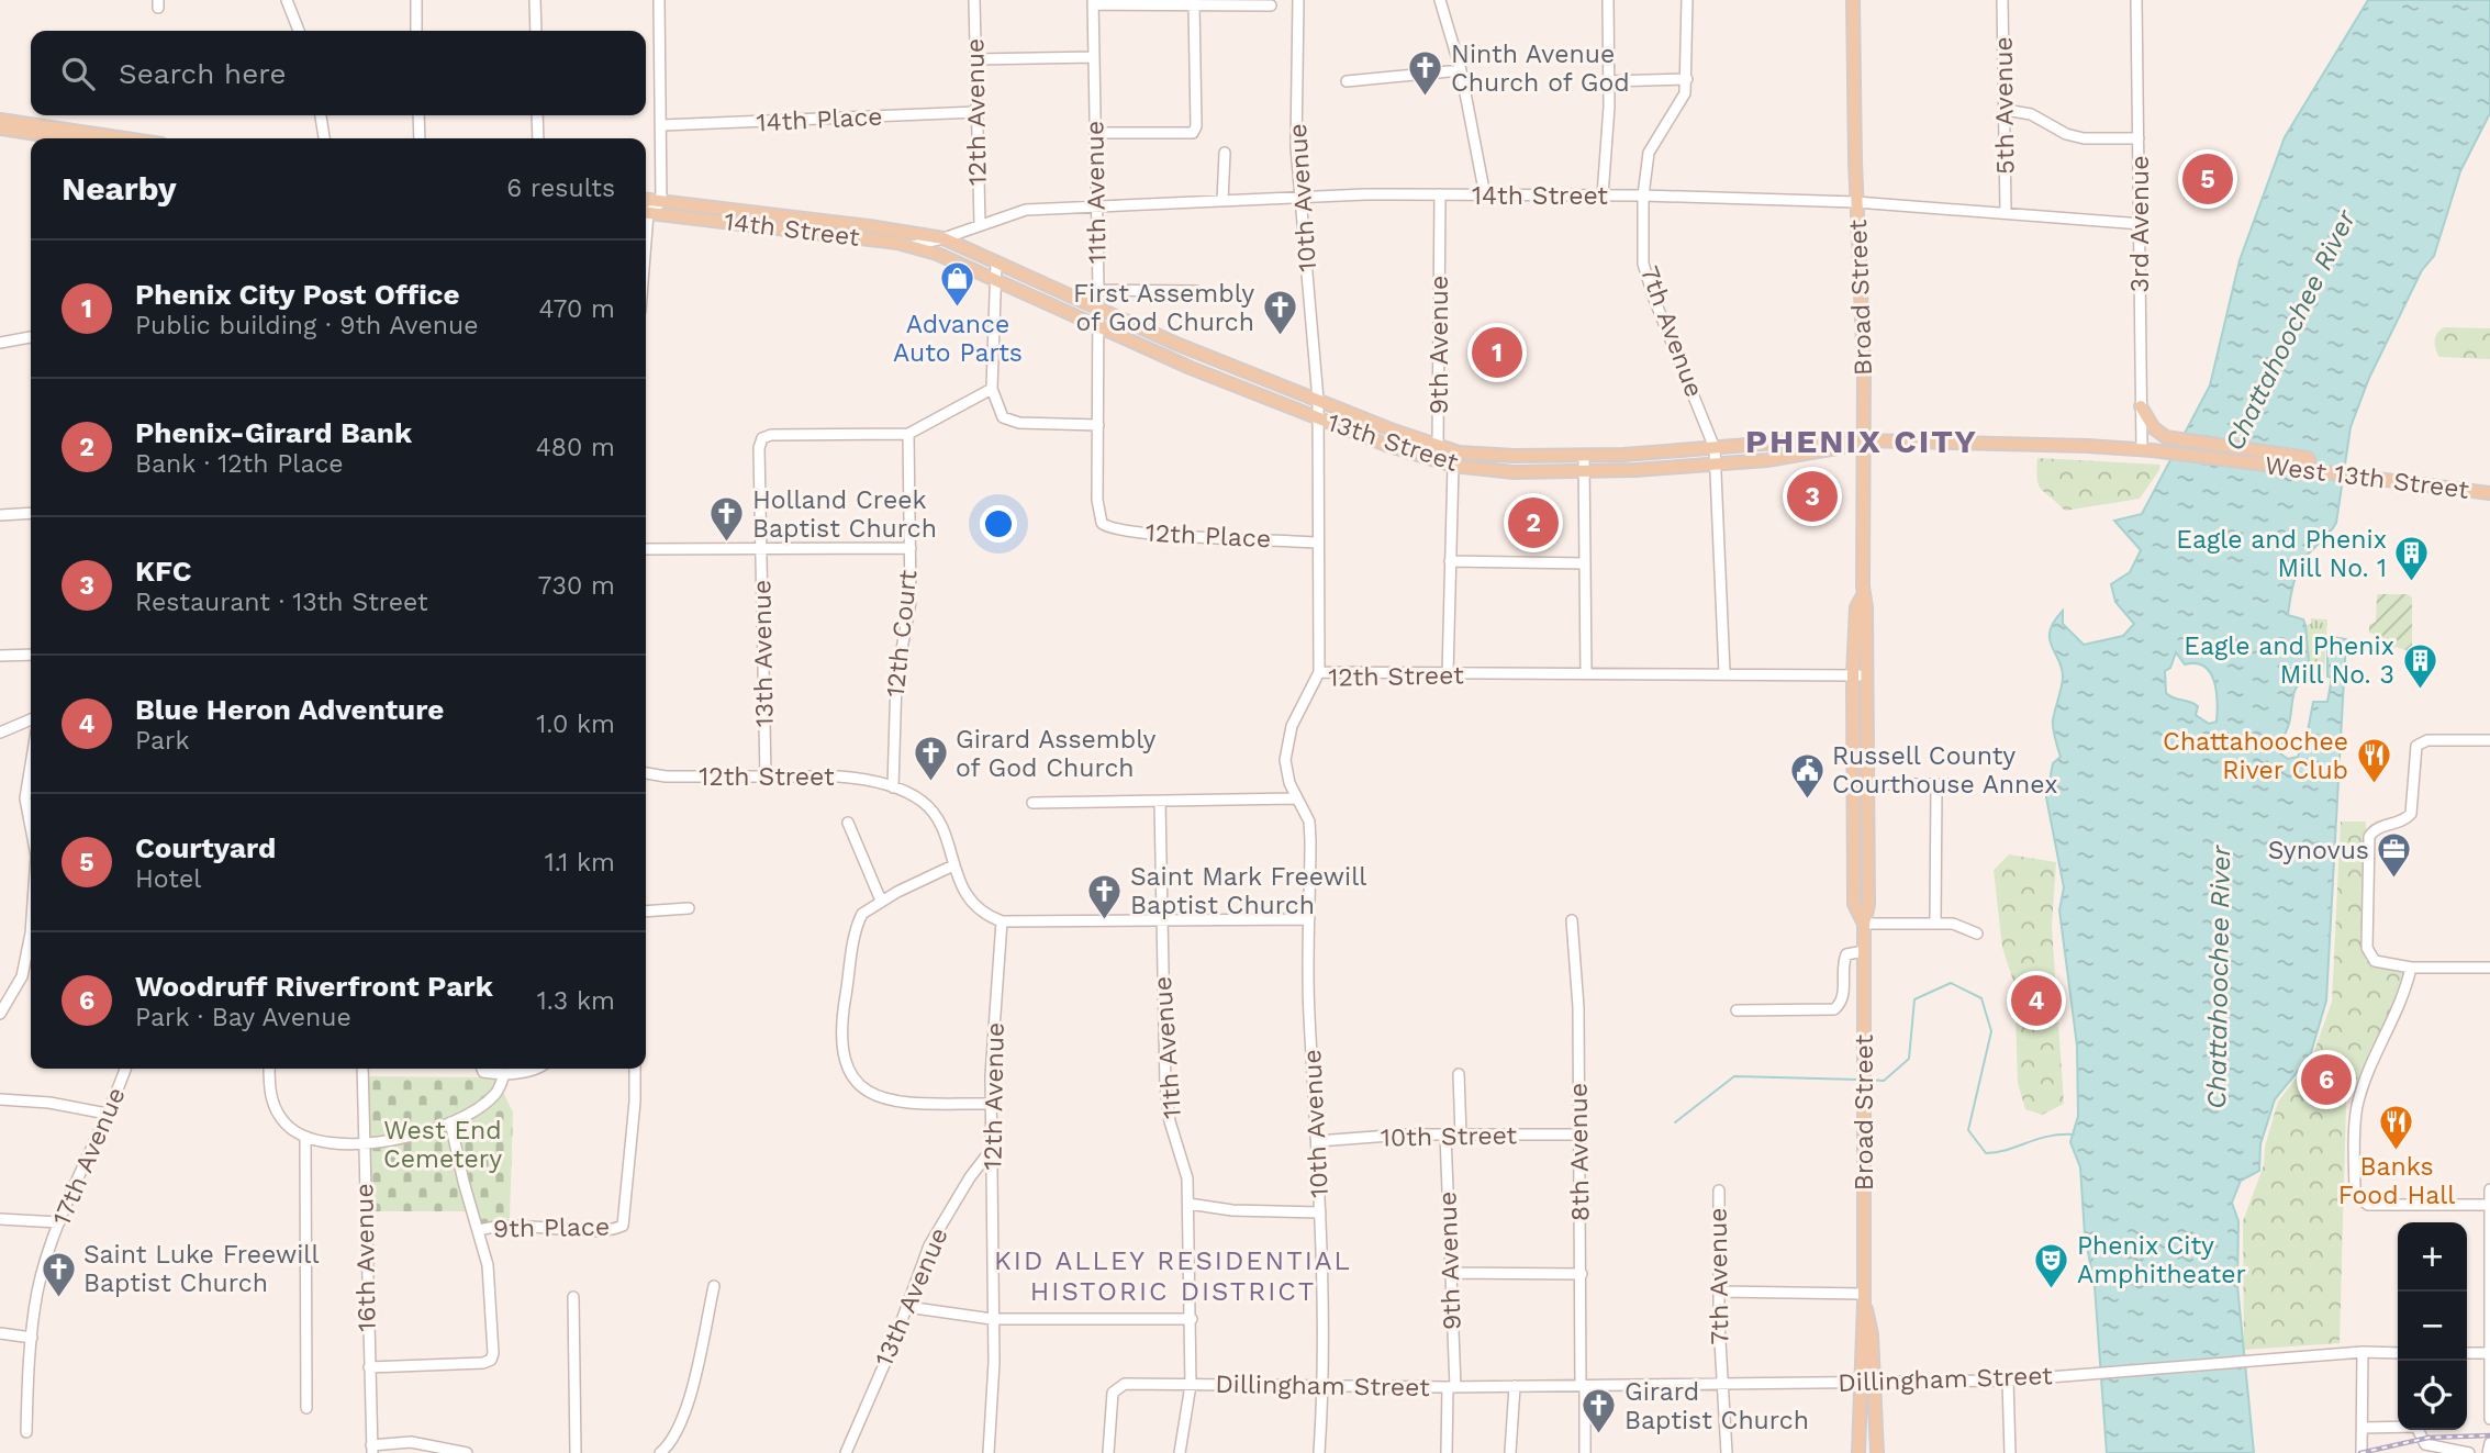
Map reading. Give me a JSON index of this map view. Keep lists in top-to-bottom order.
{
  "streets": {
    "main road": [
      "14th Street",
      "Broad Street",
      "13th Street",
      "West 13th Street"
    ],
    "street": [
      "5th Avenue",
      "12th Avenue",
      "14th Place",
      "11th Avenue",
      "10th Avenue",
      "3rd Avenue",
      "7th Avenue",
      "9th Avenue",
      "12th Place",
      "12th Court",
      "13th Avenue",
      "12th Street",
      "10th Street",
      "8th Avenue",
      "17th Avenue",
      "9th Place",
      "16th Avenue",
      "Dillingham Street"
    ]
  },
  "crossings": [
    ["5th Avenue", "14th Street"],
    ["12th Avenue", "14th Place"],
    ["12th Avenue", "14th Street"],
    ["12th Avenue", "13th Avenue"],
    ["11th Avenue", "14th Street"],
    ["11th Avenue", "13th Street"],
    ["11th Avenue", "12th Place"],
    ["11th Avenue", "Dillingham Street"],
    ["14th Street", "10th Avenue"],
    ["14th Street", "3rd Avenue"],
    ["14th Street", "Broad Street"],
    ["14th Street", "7th Avenue"],
    ["14th Street", "9th Avenue"],
    ["10th Avenue", "13th Street"],
    ["10th Avenue", "12th Place"],
    ["10th Avenue", "12th Street"],
    ["10th Avenue", "10th Street"],
    ["10th Avenue", "Dillingham Street"],
    ["3rd Avenue", "13th Street"],
    ["3rd Avenue", "West 13th Street"],
    ["Broad Street", "13th Street"],
    ["Broad Street", "12th Street"],
    ["7th Avenue", "13th Street"],
    ["7th Avenue", "12th Street"],
    ["7th Avenue", "Dillingham Street"],
    ["9th Avenue", "13th Street"],
    ["9th Avenue", "10th Street"],
    ["9th Avenue", "Dillingham Street"],
    ["13th Street", "West 13th Street"],
    ["12th Court", "13th Avenue"],
    ["12th Court", "12th Street"],
    ["13th Avenue", "12th Street"],
    ["10th Street", "8th Avenue"],
    ["8th Avenue", "Dillingham Street"]
  ],
  "districts": ["PHENIX CITY", "KID ALLEY RESIDENTIAL HISTORIC DISTRICT"],
  "water": ["Chattahoochee River"],
  "parks": ["West End Cemetery"],
  "places": {
    "church": [
      "Ninth Avenue Church of God",
      "First Assembly of God Church",
      "Holland Creek Baptist Church",
      "Girard Assembly of God Church",
      "Saint Mark Freewill Baptist Church",
      "Saint Luke Freewill Baptist Church",
      "Girard Baptist Church"
    ],
    "shop": ["Advance Auto Parts"],
    "building": ["Eagle and Phenix Mill No. 1", "Eagle and Phenix Mill No. 3"],
    "restaurant": ["Chattahoochee River Club", "Banks Food Hall"],
    "public building": ["Russell County Courthouse Annex"],
    "office": ["Synovus"],
    "theatre": ["Phenix City Amphitheater"]
  },
  "page": {
    "search": "Search here",
    "heading": ["Nearby", "6 results"],
    "pins": [
      "5",
      "1",
      "3",
      "2",
      "4",
      "6"
    ],
    "list": [
      {
        "mark": "1",
        "name": "Phenix City Post Office",
        "note": "Public building · 9th Avenue",
        "value": "470 m"
      },
      {
        "mark": "2",
        "name": "Phenix-Girard Bank",
        "note": "Bank · 12th Place",
        "value": "480 m"
      },
      {
        "mark": "3",
        "name": "KFC",
        "note": "Restaurant · 13th Street",
        "value": "730 m"
      },
      {
        "mark": "4",
        "name": "Blue Heron Adventure",
        "note": "Park",
        "value": "1.0 km"
      },
      {
        "mark": "5",
        "name": "Courtyard",
        "note": "Hotel",
        "value": "1.1 km"
      },
      {
        "mark": "6",
        "name": "Woodruff Riverfront Park",
        "note": "Park · Bay Avenue",
        "value": "1.3 km"
      }
    ],
    "map_buttons": ["+", "−"]
  }
}
